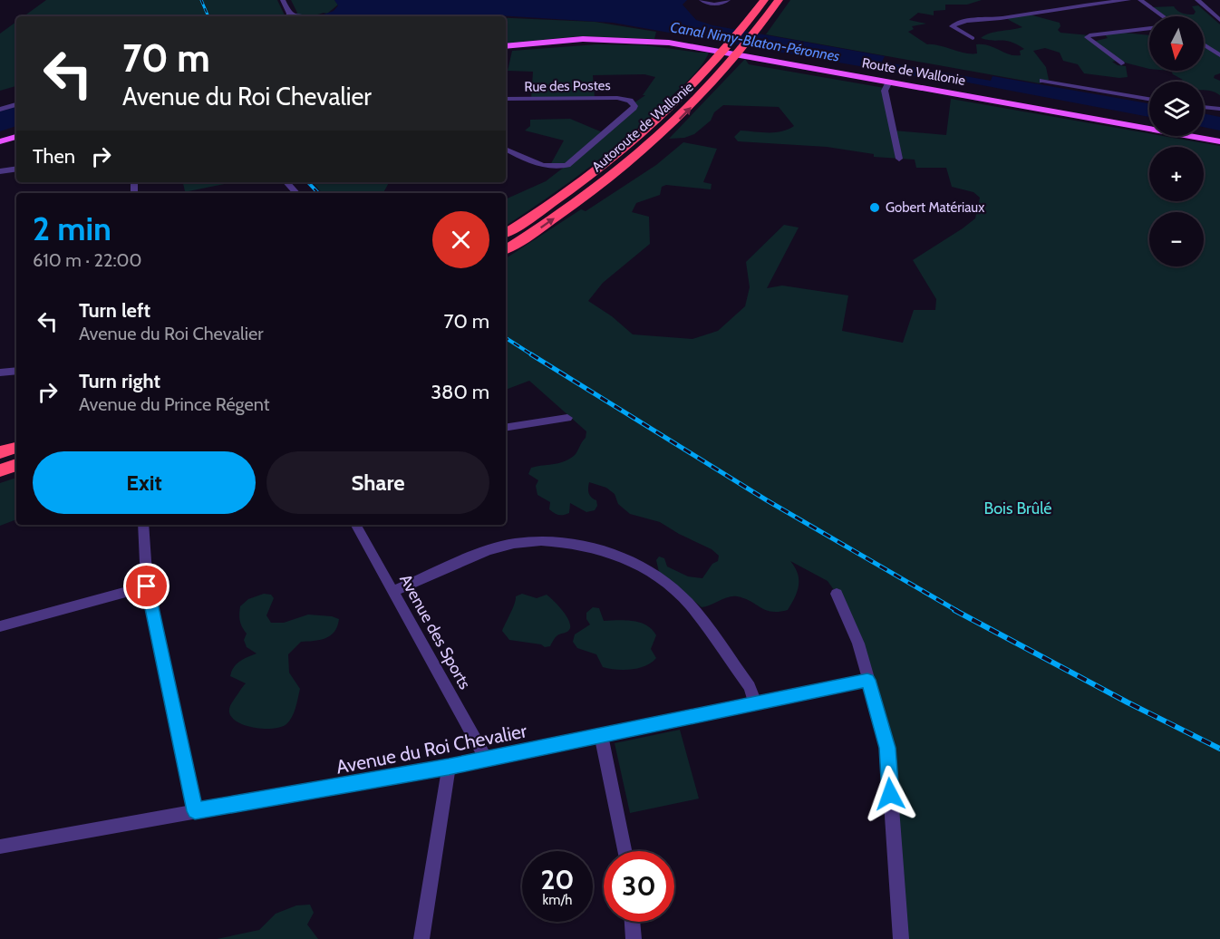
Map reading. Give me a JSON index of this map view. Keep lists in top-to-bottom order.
{
  "streets": {
    "highway": ["Autoroute de Wallonie"],
    "main road": ["Route de Wallonie"],
    "street": ["Rue des Postes", "Avenue des Sports", "Avenue du Roi Chevalier"]
  },
  "crossings": [
    ["Avenue des Sports", "Avenue du Roi Chevalier"]
  ],
  "water": ["Canal Nimy-Blaton-Péronnes"],
  "parks": ["Bois Brûlé"],
  "places": ["Gobert Matériaux"],
  "north": "bottom",
  "page": {
    "map_buttons": ["+", "−"],
    "turn": ["70 m", "Avenue du Roi Chevalier"],
    "then": "Then",
    "heading": ["2 min", "610 m · 22:00"],
    "list": [
      {
        "name": "Turn left",
        "note": "Avenue du Roi Chevalier",
        "value": "70 m"
      },
      {
        "name": "Turn right",
        "note": "Avenue du Prince Régent",
        "value": "380 m"
      }
    ],
    "buttons": ["Exit", "Share"],
    "speed": "20 km/h",
    "limit": "30"
  }
}
